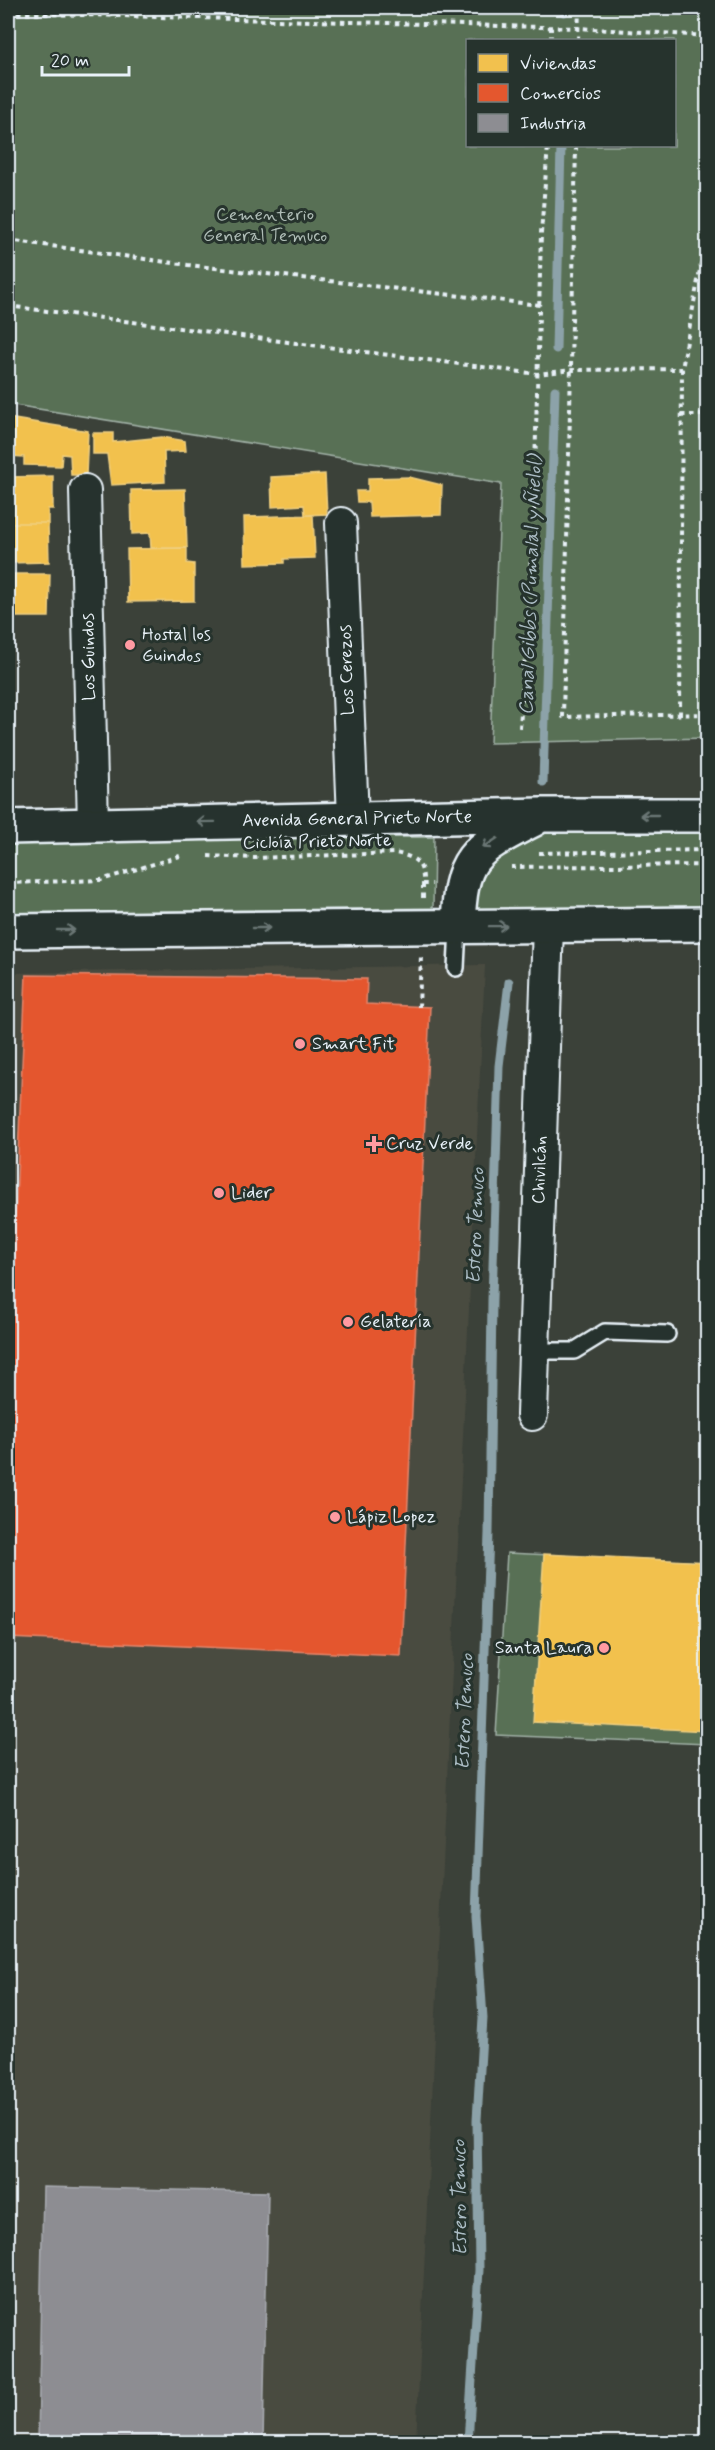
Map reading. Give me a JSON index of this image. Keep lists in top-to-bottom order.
{
  "streets": {
    "street": [
      "Los Guindos",
      "Los Cerezos",
      "Avenida General Prieto Norte",
      "Chivilcán"
    ],
    "path": ["Cicloía Prieto Norte"]
  },
  "crossings": [
    ["Los Guindos", "Avenida General Prieto Norte"],
    ["Los Cerezos", "Avenida General Prieto Norte"]
  ],
  "water": ["Canal Gibbs (Pumalal y Ñielol)", "Estero Temuco"],
  "parks": ["Cementerio General Temuco"],
  "places": {
    "other": [
      "Hostal los Guindos",
      "Smart Fit",
      "Lider",
      "Gelatería",
      "Lápiz Lopez",
      "Santa Laura"
    ],
    "health": ["Cruz Verde"]
  },
  "legend": ["Viviendas", "Comercios", "Industria"],
  "scale_bar": "20 m"
}
